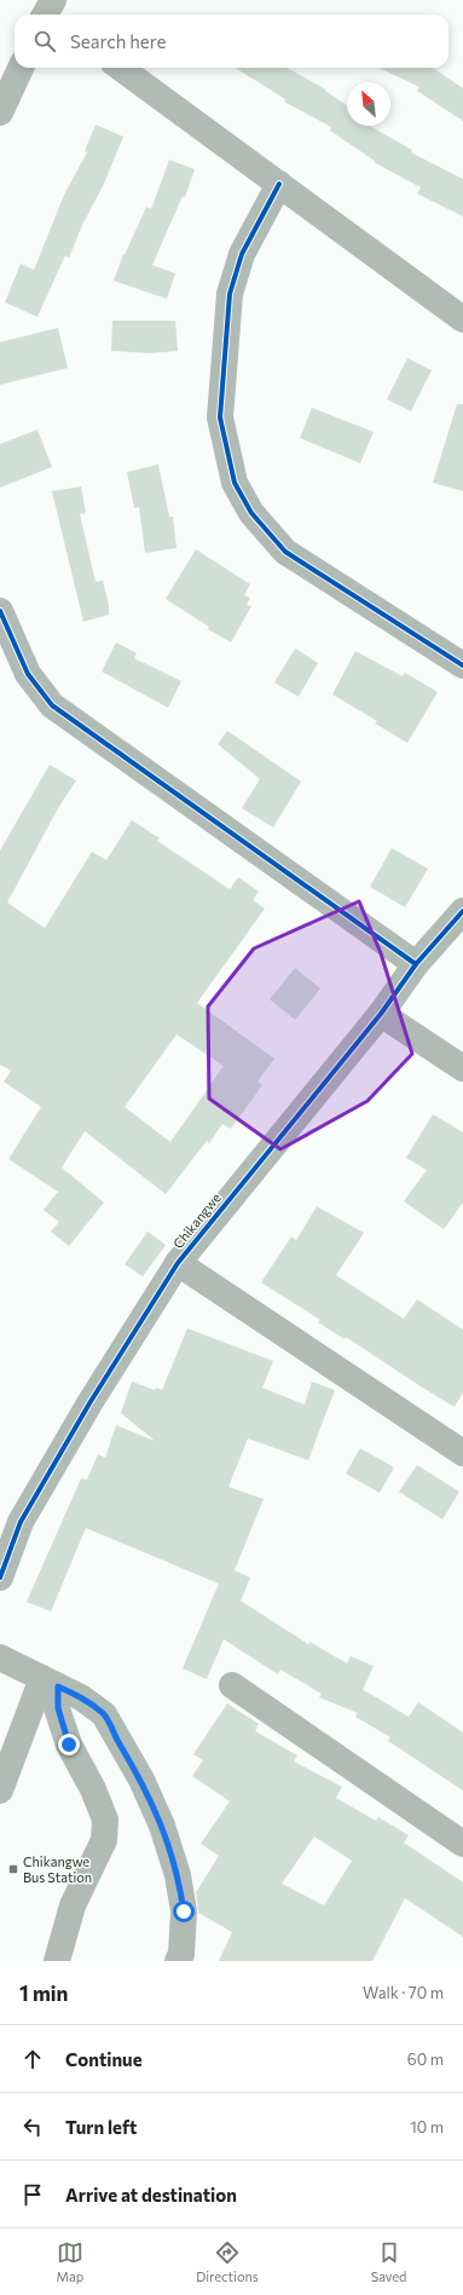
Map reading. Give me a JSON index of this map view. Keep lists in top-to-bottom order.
{
  "streets": {
    "street": ["Chikangwe"]
  },
  "places": {
    "transit": ["Chikangwe Bus Station"]
  },
  "north": "top left",
  "page": {
    "search": "Search here",
    "heading": ["1 min", "Walk · 70 m"],
    "list": [
      ["Continue", "60 m"],
      ["Turn left", "10 m"],
      "Arrive at destination"
    ],
    "nav": ["Map", "Directions", "Saved"]
  }
}
